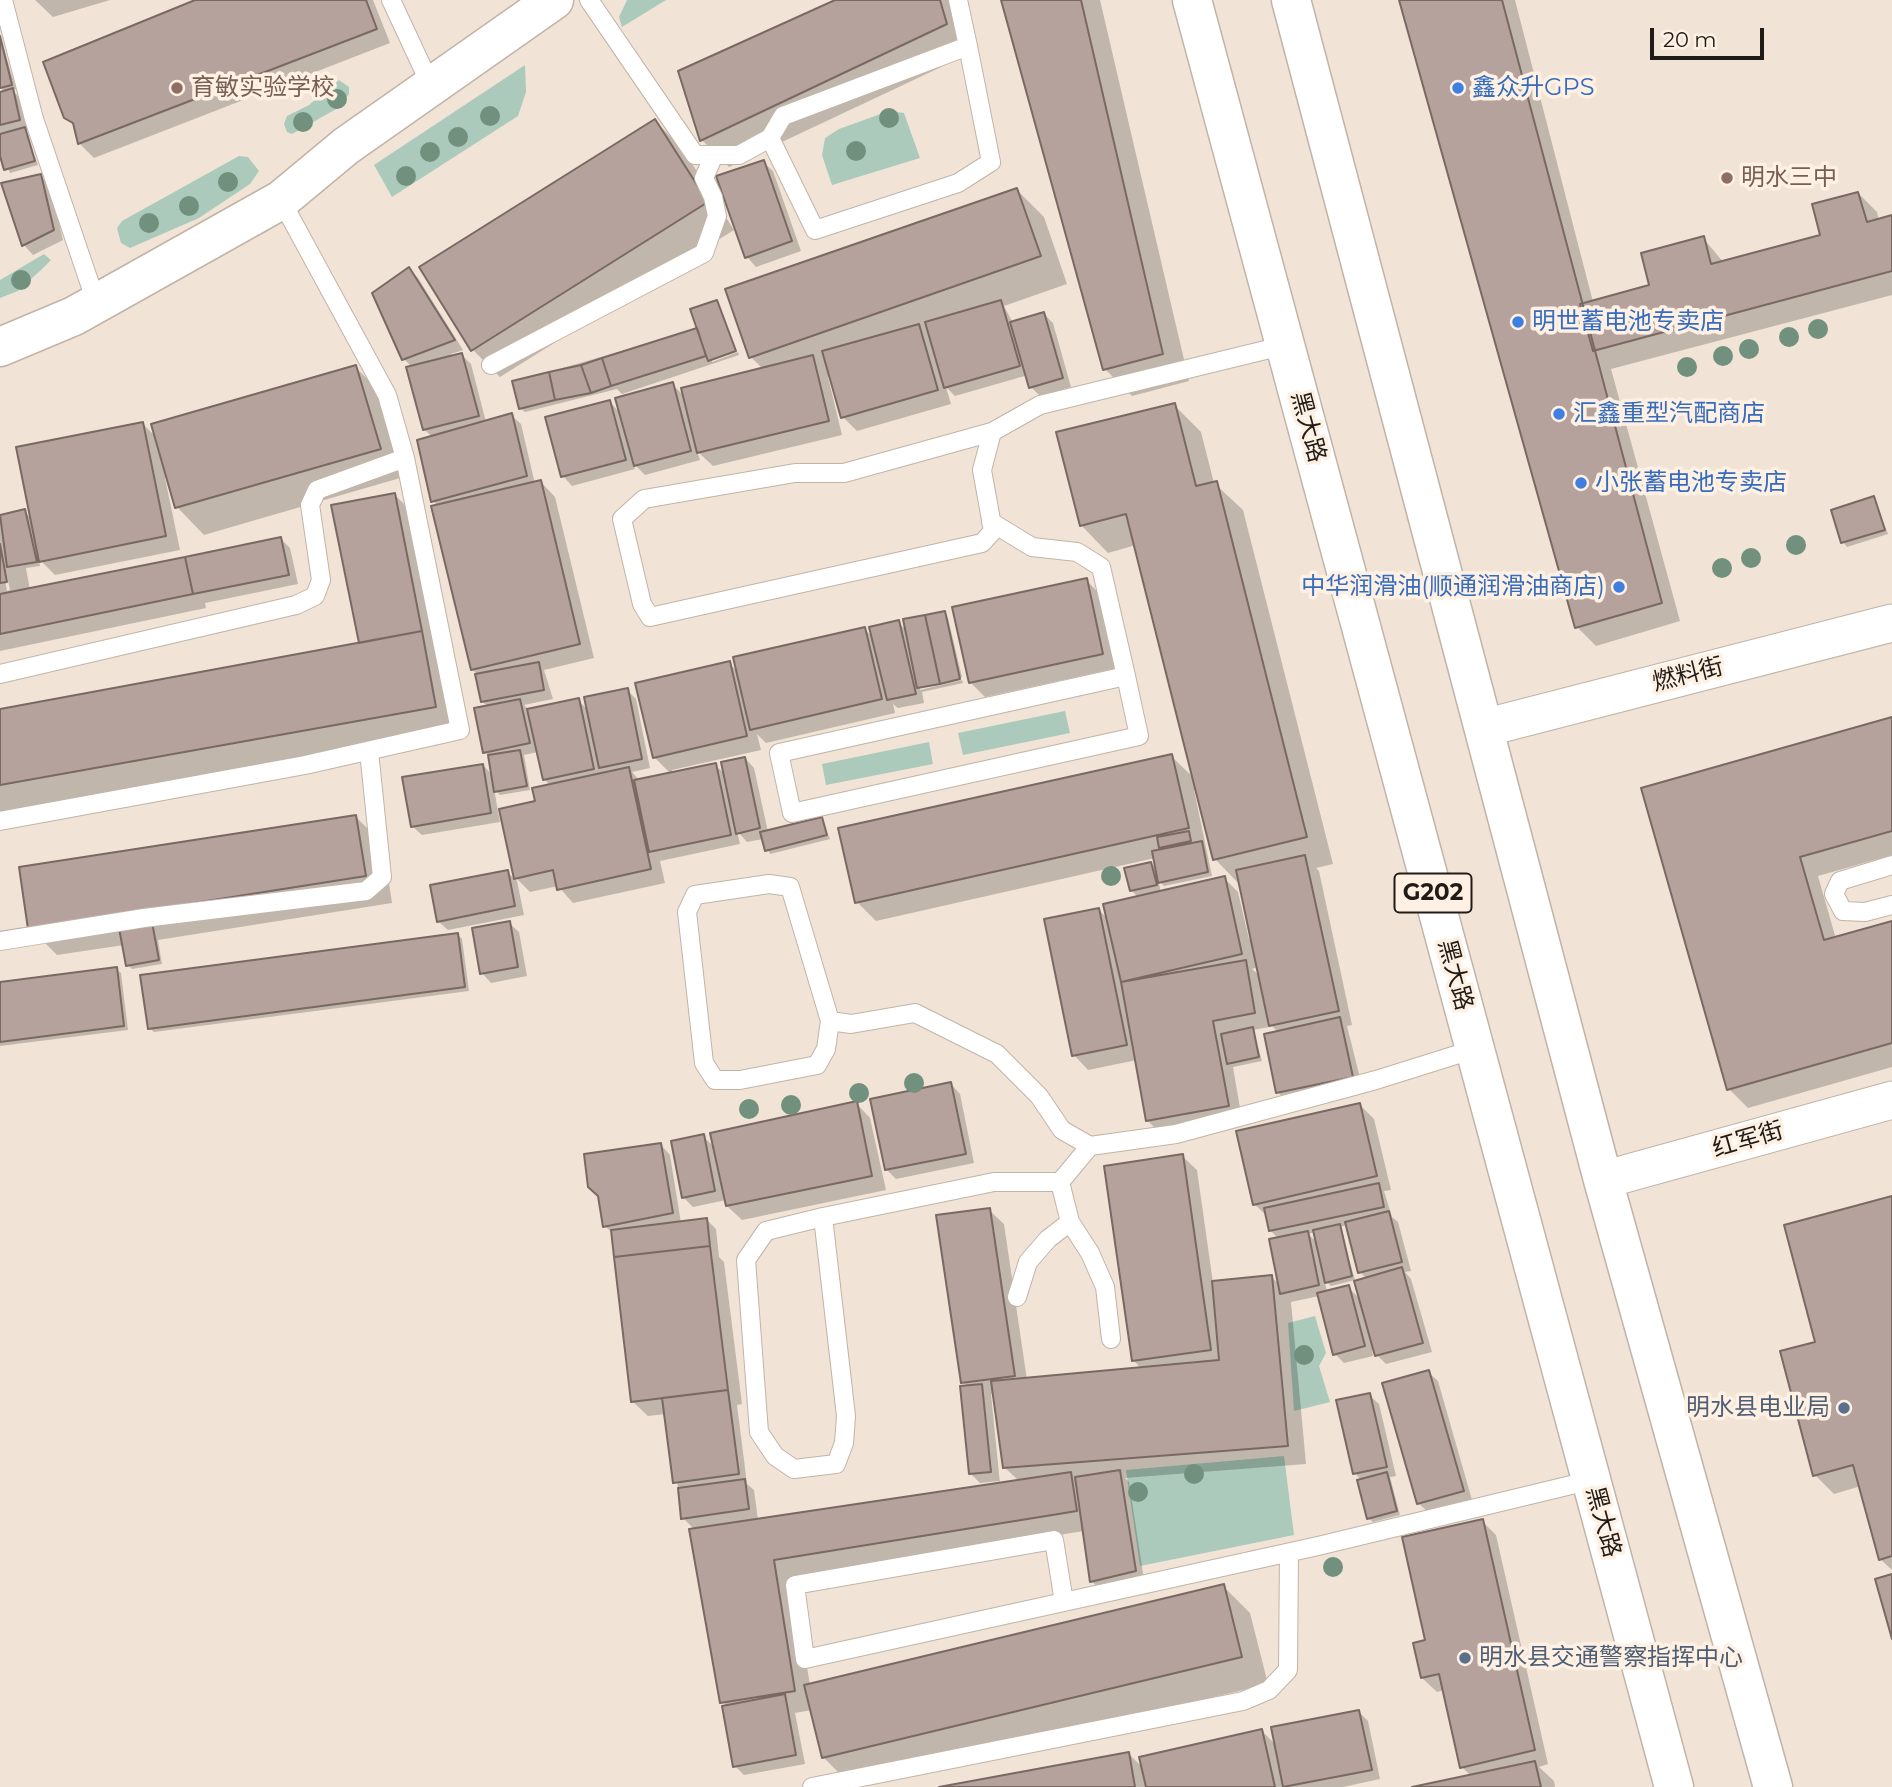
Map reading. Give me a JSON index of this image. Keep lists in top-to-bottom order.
{
  "streets": {
    "main road": ["黑大路", "G202"],
    "street": ["燃料街", "红军街"]
  },
  "places": [
    "育敏实验学校",
    "鑫众升GPS",
    "明水三中",
    "明世蓄电池专卖店",
    "汇鑫重型汽配商店",
    "小张蓄电池专卖店",
    "中华润滑油(顺通润滑油商店)",
    "明水县电业局",
    "明水县交通警察指挥中心"
  ],
  "scale_bar": "20 m"
}
